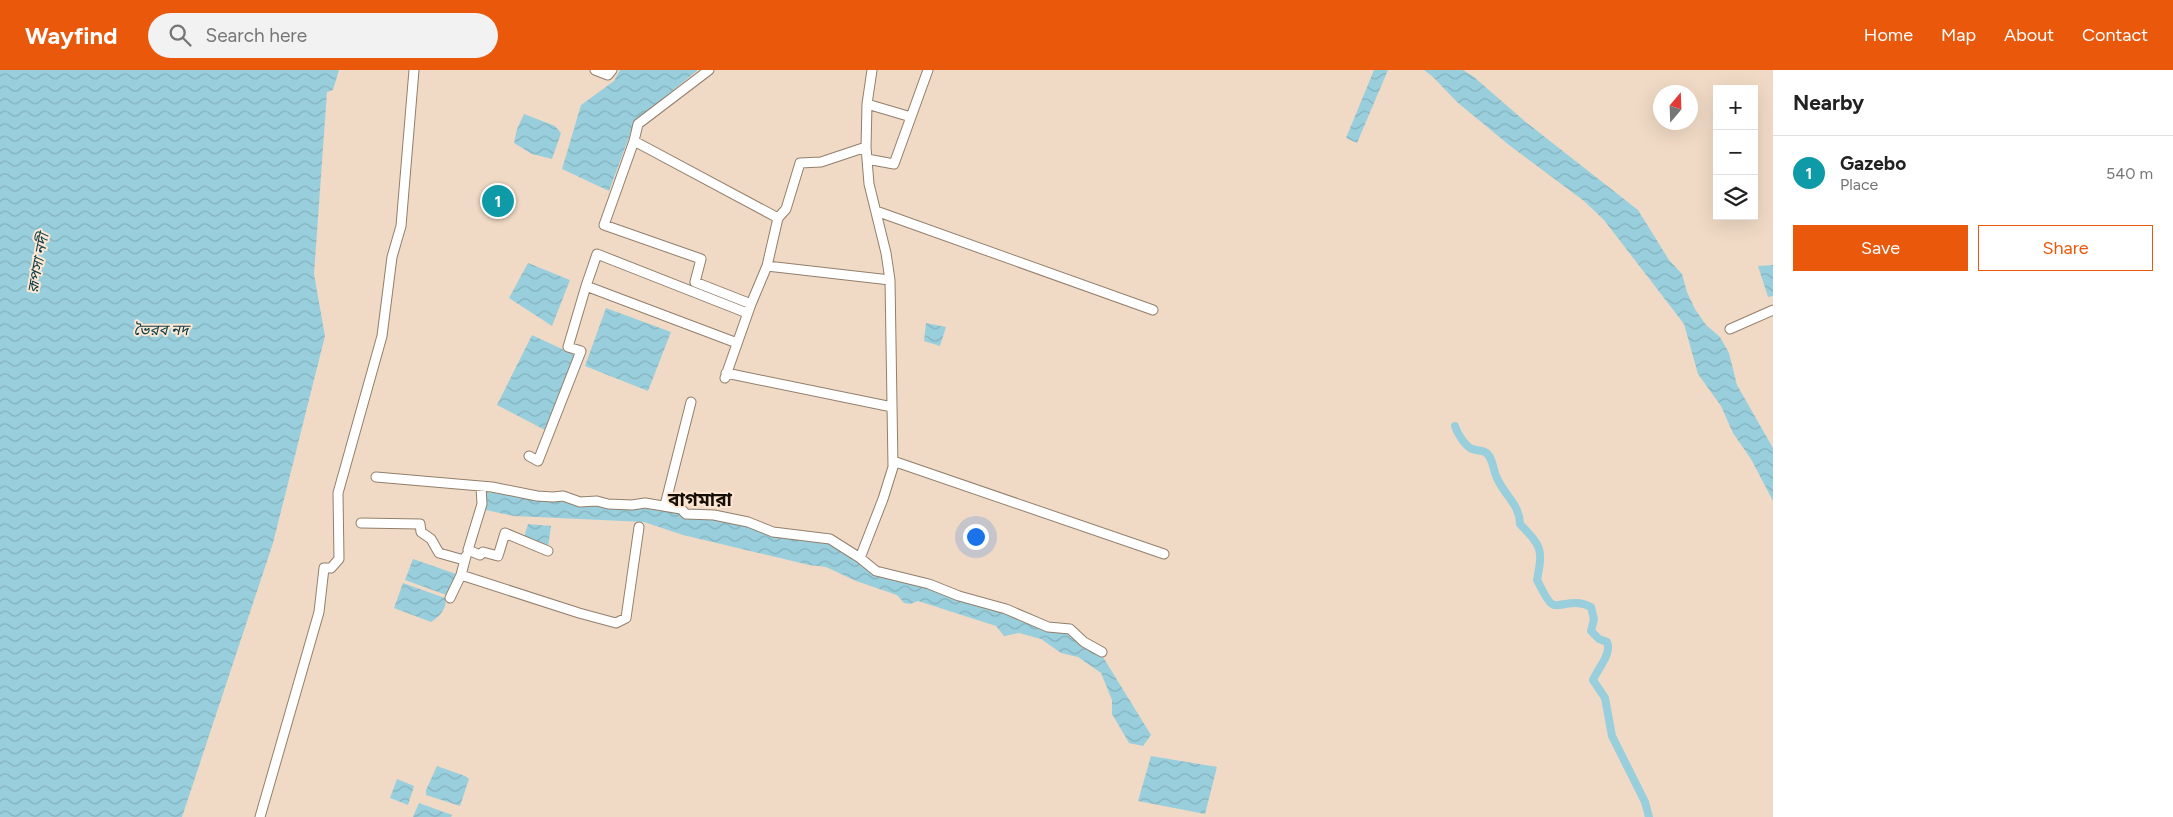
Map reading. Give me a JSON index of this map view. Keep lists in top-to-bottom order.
{
  "districts": ["বাগমারা"],
  "water": ["রূপসা নদী", "ভৈরব নদ"],
  "north": "top",
  "page": {
    "header": "Wayfind",
    "search": "Search here",
    "nav": [
      "Home",
      "Map",
      "About",
      "Contact"
    ],
    "heading": "Nearby",
    "map_buttons": ["+", "−"],
    "list": [
      {
        "mark": "1",
        "name": "Gazebo",
        "note": "Place",
        "value": "540 m"
      }
    ],
    "pins": "1",
    "buttons": ["Save", "Share"]
  }
}
